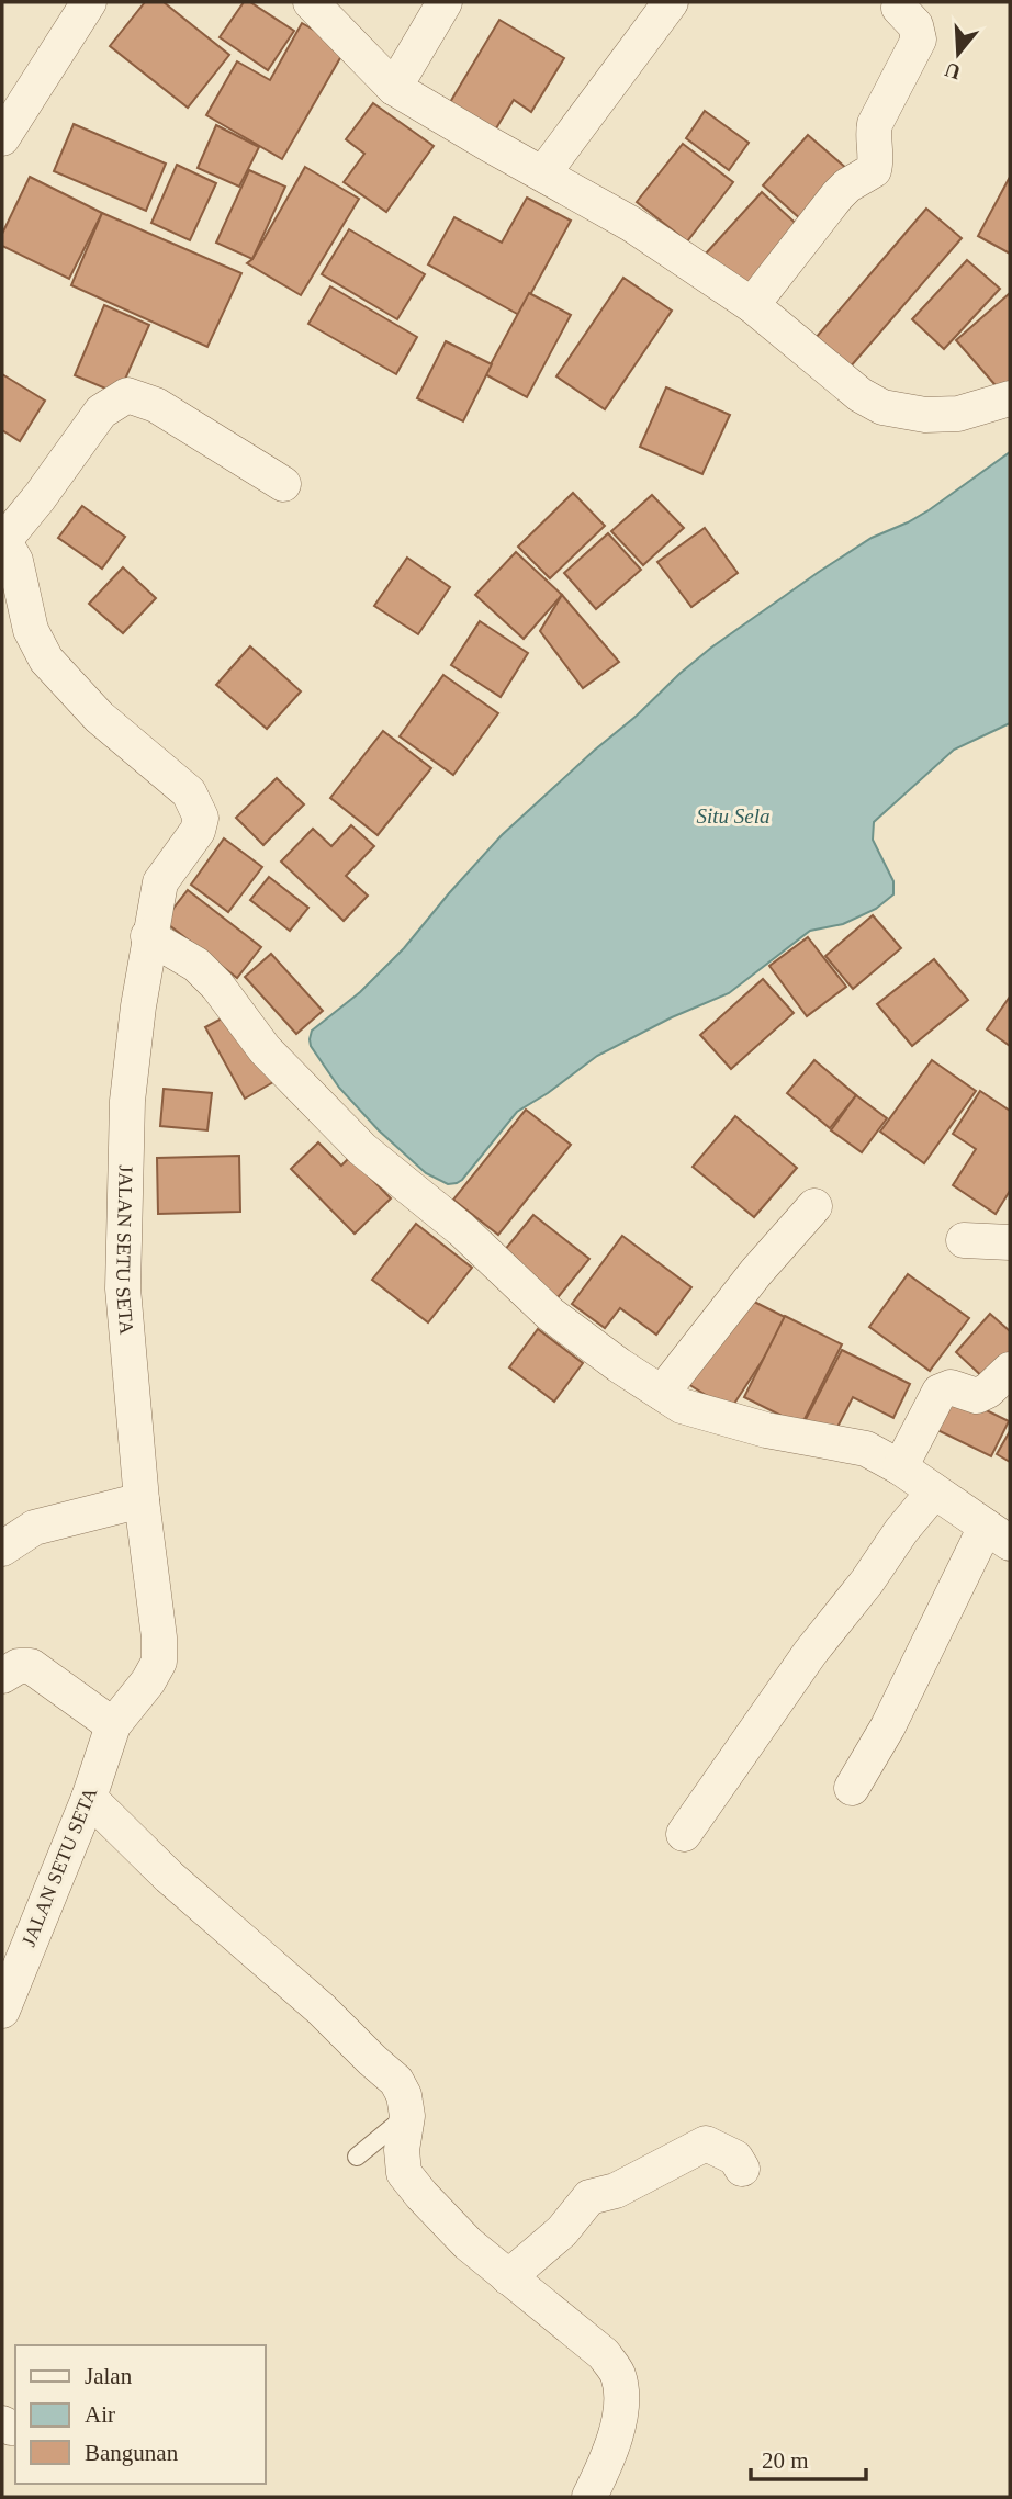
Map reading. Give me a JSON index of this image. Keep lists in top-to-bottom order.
{
  "streets": {
    "street": ["JALAN SETU SETA"]
  },
  "water": ["Situ Sela"],
  "legend": ["Jalan", "Air", "Bangunan"],
  "scale_bar": "20 m",
  "north": "bottom"
}
